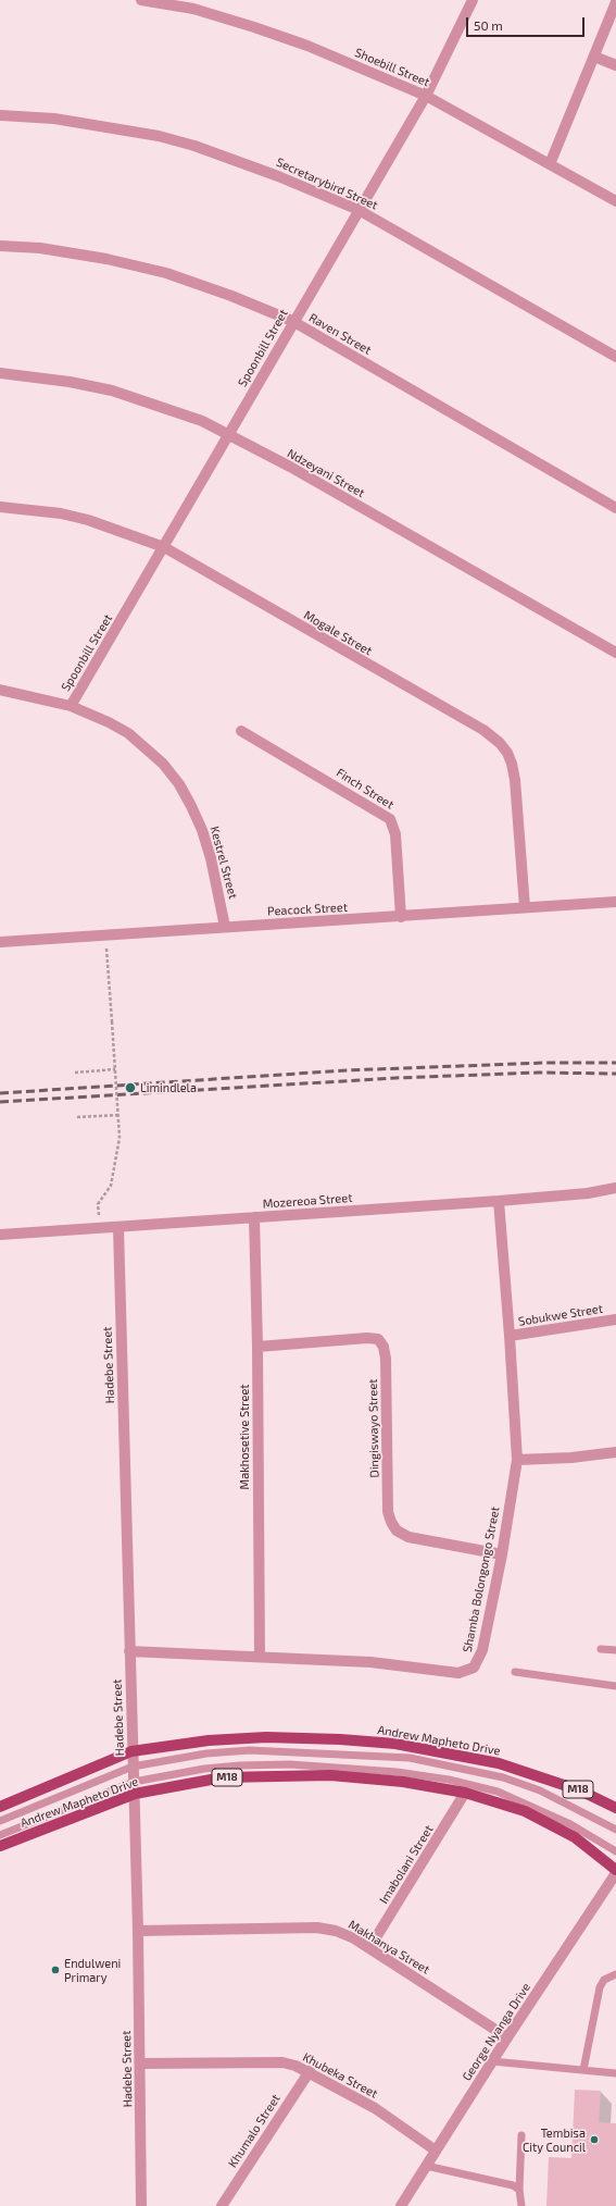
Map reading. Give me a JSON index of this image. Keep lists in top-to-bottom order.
{
  "streets": {
    "main road": ["Andrew Mapheto Drive", "M18"],
    "street": [
      "Shoebill Street",
      "Secretarybird Street",
      "Raven Street",
      "Spoonbill Street",
      "Ndzeyani Street",
      "Mogale Street",
      "Finch Street",
      "Kestrel Street",
      "Peacock Street",
      "Mozereoa Street",
      "Sobukwe Street",
      "Hadebe Street",
      "Dingiswayo Street",
      "Makhosetive Street",
      "Shamba Bolongongo Street",
      "Imabolani Street",
      "Makhanya Street",
      "George Nyanga Drive",
      "Khubeka Street",
      "Khumalo Street"
    ]
  },
  "crossings": [
    ["Shoebill Street", "Spoonbill Street"],
    ["Secretarybird Street", "Spoonbill Street"],
    ["Raven Street", "Spoonbill Street"],
    ["Spoonbill Street", "Ndzeyani Street"],
    ["Spoonbill Street", "Mogale Street"],
    ["Spoonbill Street", "Kestrel Street"],
    ["Mogale Street", "Peacock Street"],
    ["Finch Street", "Peacock Street"],
    ["Kestrel Street", "Peacock Street"],
    ["Mozereoa Street", "Hadebe Street"],
    ["Mozereoa Street", "Makhosetive Street"],
    ["Mozereoa Street", "Shamba Bolongongo Street"],
    ["Sobukwe Street", "Shamba Bolongongo Street"],
    ["Hadebe Street", "Shamba Bolongongo Street"],
    ["Hadebe Street", "Andrew Mapheto Drive"],
    ["Hadebe Street", "Makhanya Street"],
    ["Hadebe Street", "Khubeka Street"],
    ["Dingiswayo Street", "Makhosetive Street"],
    ["Dingiswayo Street", "Shamba Bolongongo Street"],
    ["Makhosetive Street", "Shamba Bolongongo Street"],
    ["Andrew Mapheto Drive", "Imabolani Street"],
    ["Imabolani Street", "Makhanya Street"],
    ["Makhanya Street", "George Nyanga Drive"],
    ["George Nyanga Drive", "Khubeka Street"],
    ["Khubeka Street", "Khumalo Street"]
  ],
  "places": ["Limindlela", "Endulweni Primary", "Tembisa City Council"],
  "scale_bar": "50 m"
}
